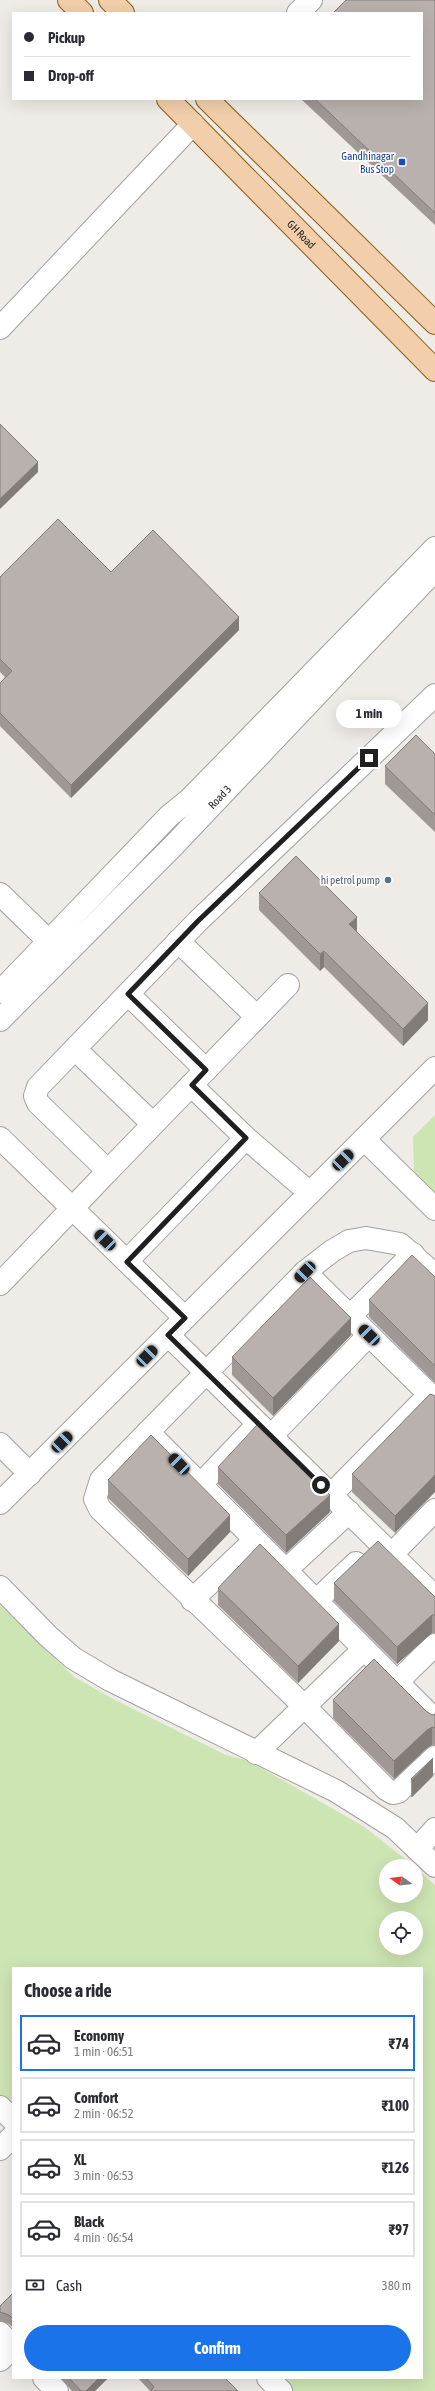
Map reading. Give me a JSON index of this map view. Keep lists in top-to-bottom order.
{
  "streets": {
    "main road": ["GH Road"],
    "street": ["Road 3"]
  },
  "places": {
    "transit": ["Gandhinagar Bus Stop"],
    "other": ["hi petrol pump"]
  },
  "north": "left",
  "page": {
    "banner": ["Pickup", "Drop-off"],
    "bubble": "1 min",
    "heading": "Choose a ride",
    "list": [
      {
        "name": "Economy",
        "note": "1 min · 06:51",
        "value": "₹74"
      },
      {
        "name": "Comfort",
        "note": "2 min · 06:52",
        "value": "₹100"
      },
      {
        "name": "XL",
        "note": "3 min · 06:53",
        "value": "₹126"
      },
      {
        "name": "Black",
        "note": "4 min · 06:54",
        "value": "₹97"
      }
    ],
    "pay": ["Cash", "380 m"],
    "buttons": "Confirm"
  }
}
